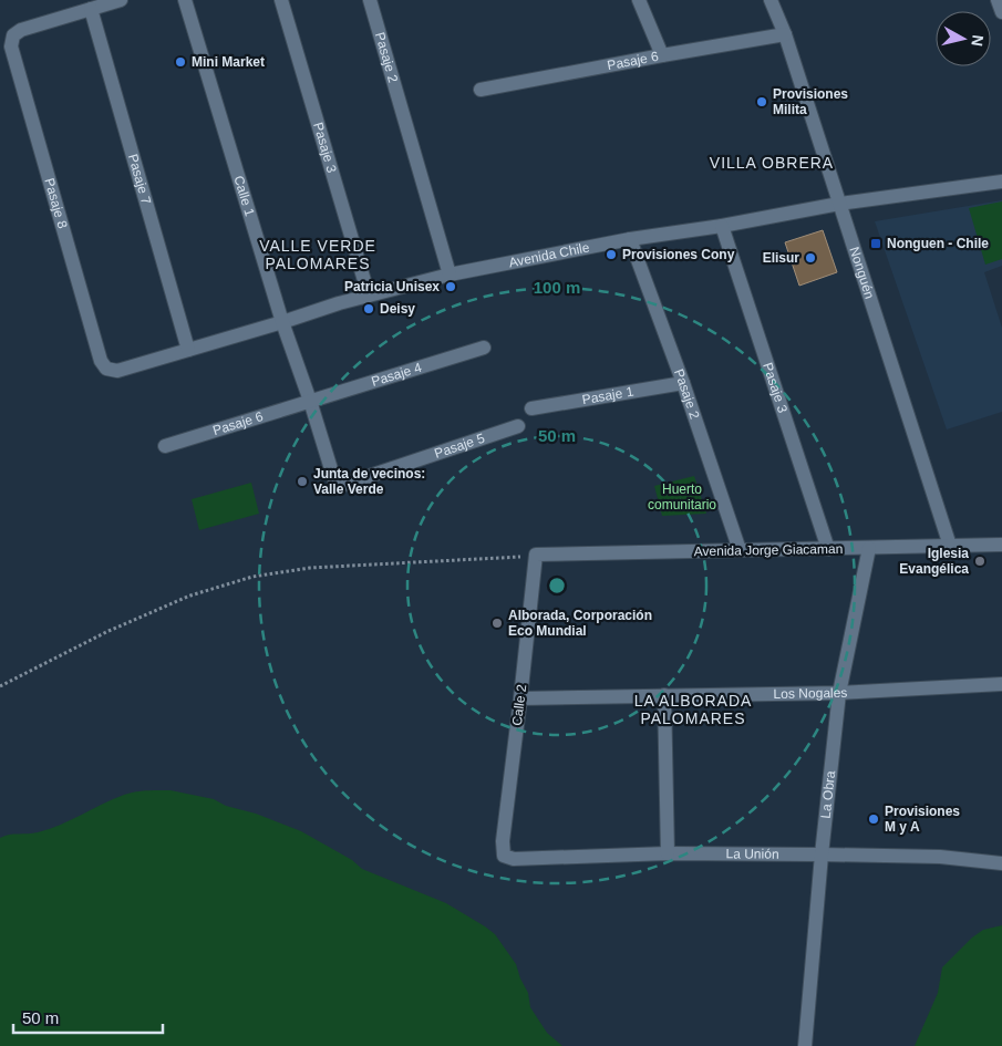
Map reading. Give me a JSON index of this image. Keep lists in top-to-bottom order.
{
  "streets": {
    "street": [
      "Pasaje 2",
      "Pasaje 6",
      "Pasaje 3",
      "Pasaje 7",
      "Calle 1",
      "Pasaje 8",
      "Avenida Chile",
      "Nonguén",
      "Pasaje 4",
      "Pasaje 1",
      "Pasaje 5",
      "Avenida Jorge Giacaman",
      "Los Nogales",
      "Calle 2",
      "La Obra",
      "La Unión"
    ]
  },
  "crossings": [
    ["Pasaje 2", "Avenida Chile"],
    ["Pasaje 2", "Pasaje 1"],
    ["Pasaje 2", "Avenida Jorge Giacaman"],
    ["Pasaje 6", "Calle 1"],
    ["Pasaje 6", "Nonguén"],
    ["Pasaje 6", "Pasaje 4"],
    ["Pasaje 3", "Avenida Chile"],
    ["Pasaje 3", "Avenida Jorge Giacaman"],
    ["Pasaje 7", "Pasaje 8"],
    ["Pasaje 7", "Avenida Chile"],
    ["Calle 1", "Avenida Chile"],
    ["Calle 1", "Pasaje 4"],
    ["Calle 1", "Pasaje 5"],
    ["Pasaje 8", "Avenida Chile"],
    ["Avenida Chile", "Nonguén"],
    ["Nonguén", "Avenida Jorge Giacaman"],
    ["Avenida Jorge Giacaman", "Calle 2"],
    ["Avenida Jorge Giacaman", "La Obra"],
    ["Los Nogales", "Calle 2"],
    ["Los Nogales", "La Obra"],
    ["Calle 2", "La Unión"],
    ["La Obra", "La Unión"]
  ],
  "districts": ["VILLA OBRERA", "VALLE VERDE PALOMARES", "LA ALBORADA PALOMARES"],
  "parks": ["Huerto comunitario"],
  "places": {
    "other": [
      "Mini Market",
      "Provisiones Milita",
      "Provisiones Cony",
      "Elisur",
      "Patricia Unisex",
      "Deisy",
      "Junta de vecinos: Valle Verde",
      "Iglesia Evangélica",
      "Alborada, Corporación Eco Mundial",
      "Provisiones M y A"
    ],
    "transit": ["Nonguen - Chile"]
  },
  "scale_bar": "50 m",
  "north": "right",
  "rings": ["100 m", "50 m"]
}
